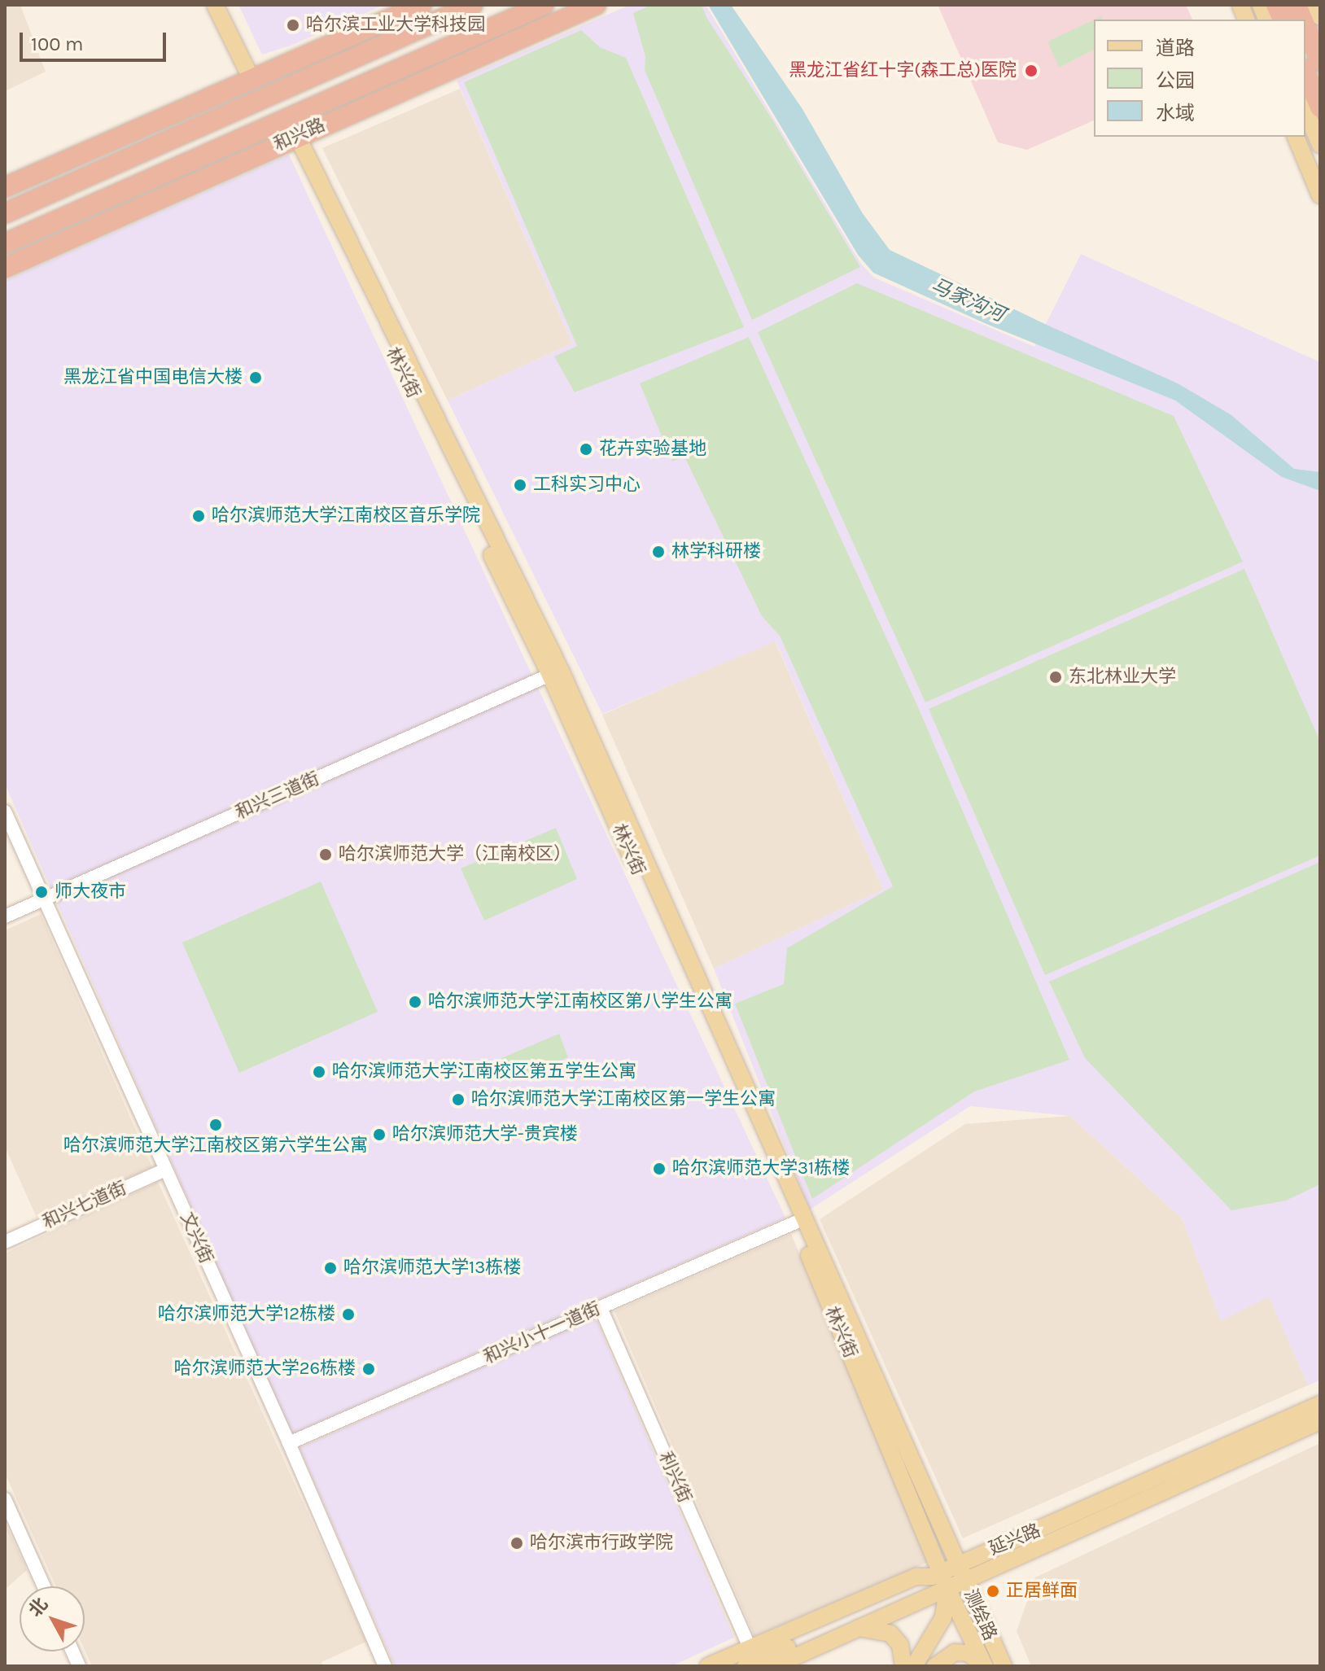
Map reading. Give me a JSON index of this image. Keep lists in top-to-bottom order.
{
  "streets": {
    "highway": ["和兴路"],
    "main road": ["林兴街", "延兴路", "测绘路"],
    "street": [
      "和兴三道街",
      "和兴七道街",
      "文兴街",
      "和兴小十一道街",
      "利兴街"
    ]
  },
  "crossings": [
    ["和兴路", "林兴街"],
    ["林兴街", "和兴三道街"],
    ["林兴街", "和兴小十一道街"],
    ["林兴街", "延兴路"],
    ["林兴街", "测绘路"],
    ["和兴三道街", "文兴街"],
    ["和兴七道街", "文兴街"],
    ["文兴街", "和兴小十一道街"],
    ["和兴小十一道街", "利兴街"],
    ["利兴街", "延兴路"],
    ["延兴路", "测绘路"]
  ],
  "water": ["马家沟河"],
  "places": [
    "哈尔滨工业大学科技园",
    "黑龙江省红十字(森工总)医院",
    "黑龙江省中国电信大楼",
    "花卉实验基地",
    "工科实习中心",
    "哈尔滨师范大学江南校区音乐学院",
    "林学科研楼",
    "东北林业大学",
    "哈尔滨师范大学（江南校区）",
    "师大夜市",
    "哈尔滨师范大学江南校区第八学生公寓",
    "哈尔滨师范大学江南校区第五学生公寓",
    "哈尔滨师范大学江南校区第一学生公寓",
    "哈尔滨师范大学江南校区第六学生公寓",
    "哈尔滨师范大学-贵宾楼",
    "哈尔滨师范大学31栋楼",
    "哈尔滨师范大学13栋楼",
    "哈尔滨师范大学12栋楼",
    "哈尔滨师范大学26栋楼",
    "哈尔滨市行政学院",
    "正居鲜面"
  ],
  "legend": ["道路", "公园", "水域"],
  "scale_bar": "100 m",
  "north": "top left"
}
